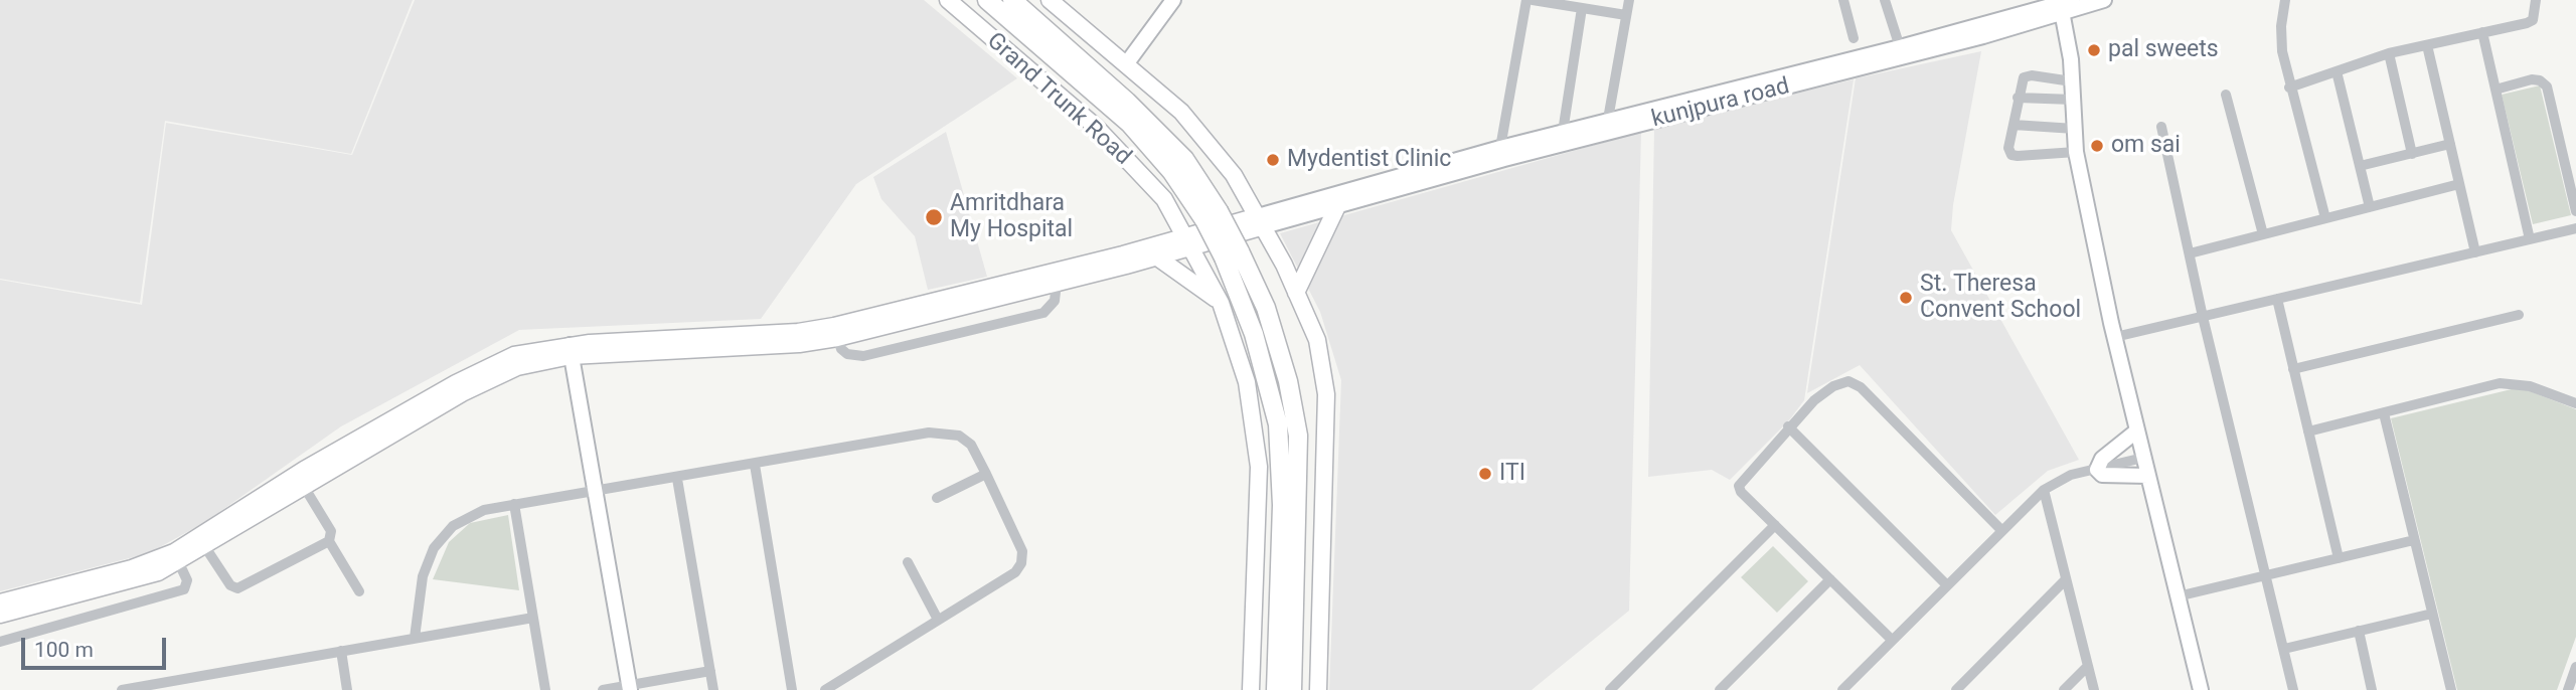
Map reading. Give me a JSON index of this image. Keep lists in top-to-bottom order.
{
  "streets": {
    "main road": ["Grand Trunk Road"],
    "street": ["kunjpura road"]
  },
  "places": [
    "pal sweets",
    "om sai",
    "Mydentist Clinic",
    "Amritdhara My Hospital",
    "St. Theresa Convent School",
    "ITI"
  ],
  "scale_bar": "100 m"
}
